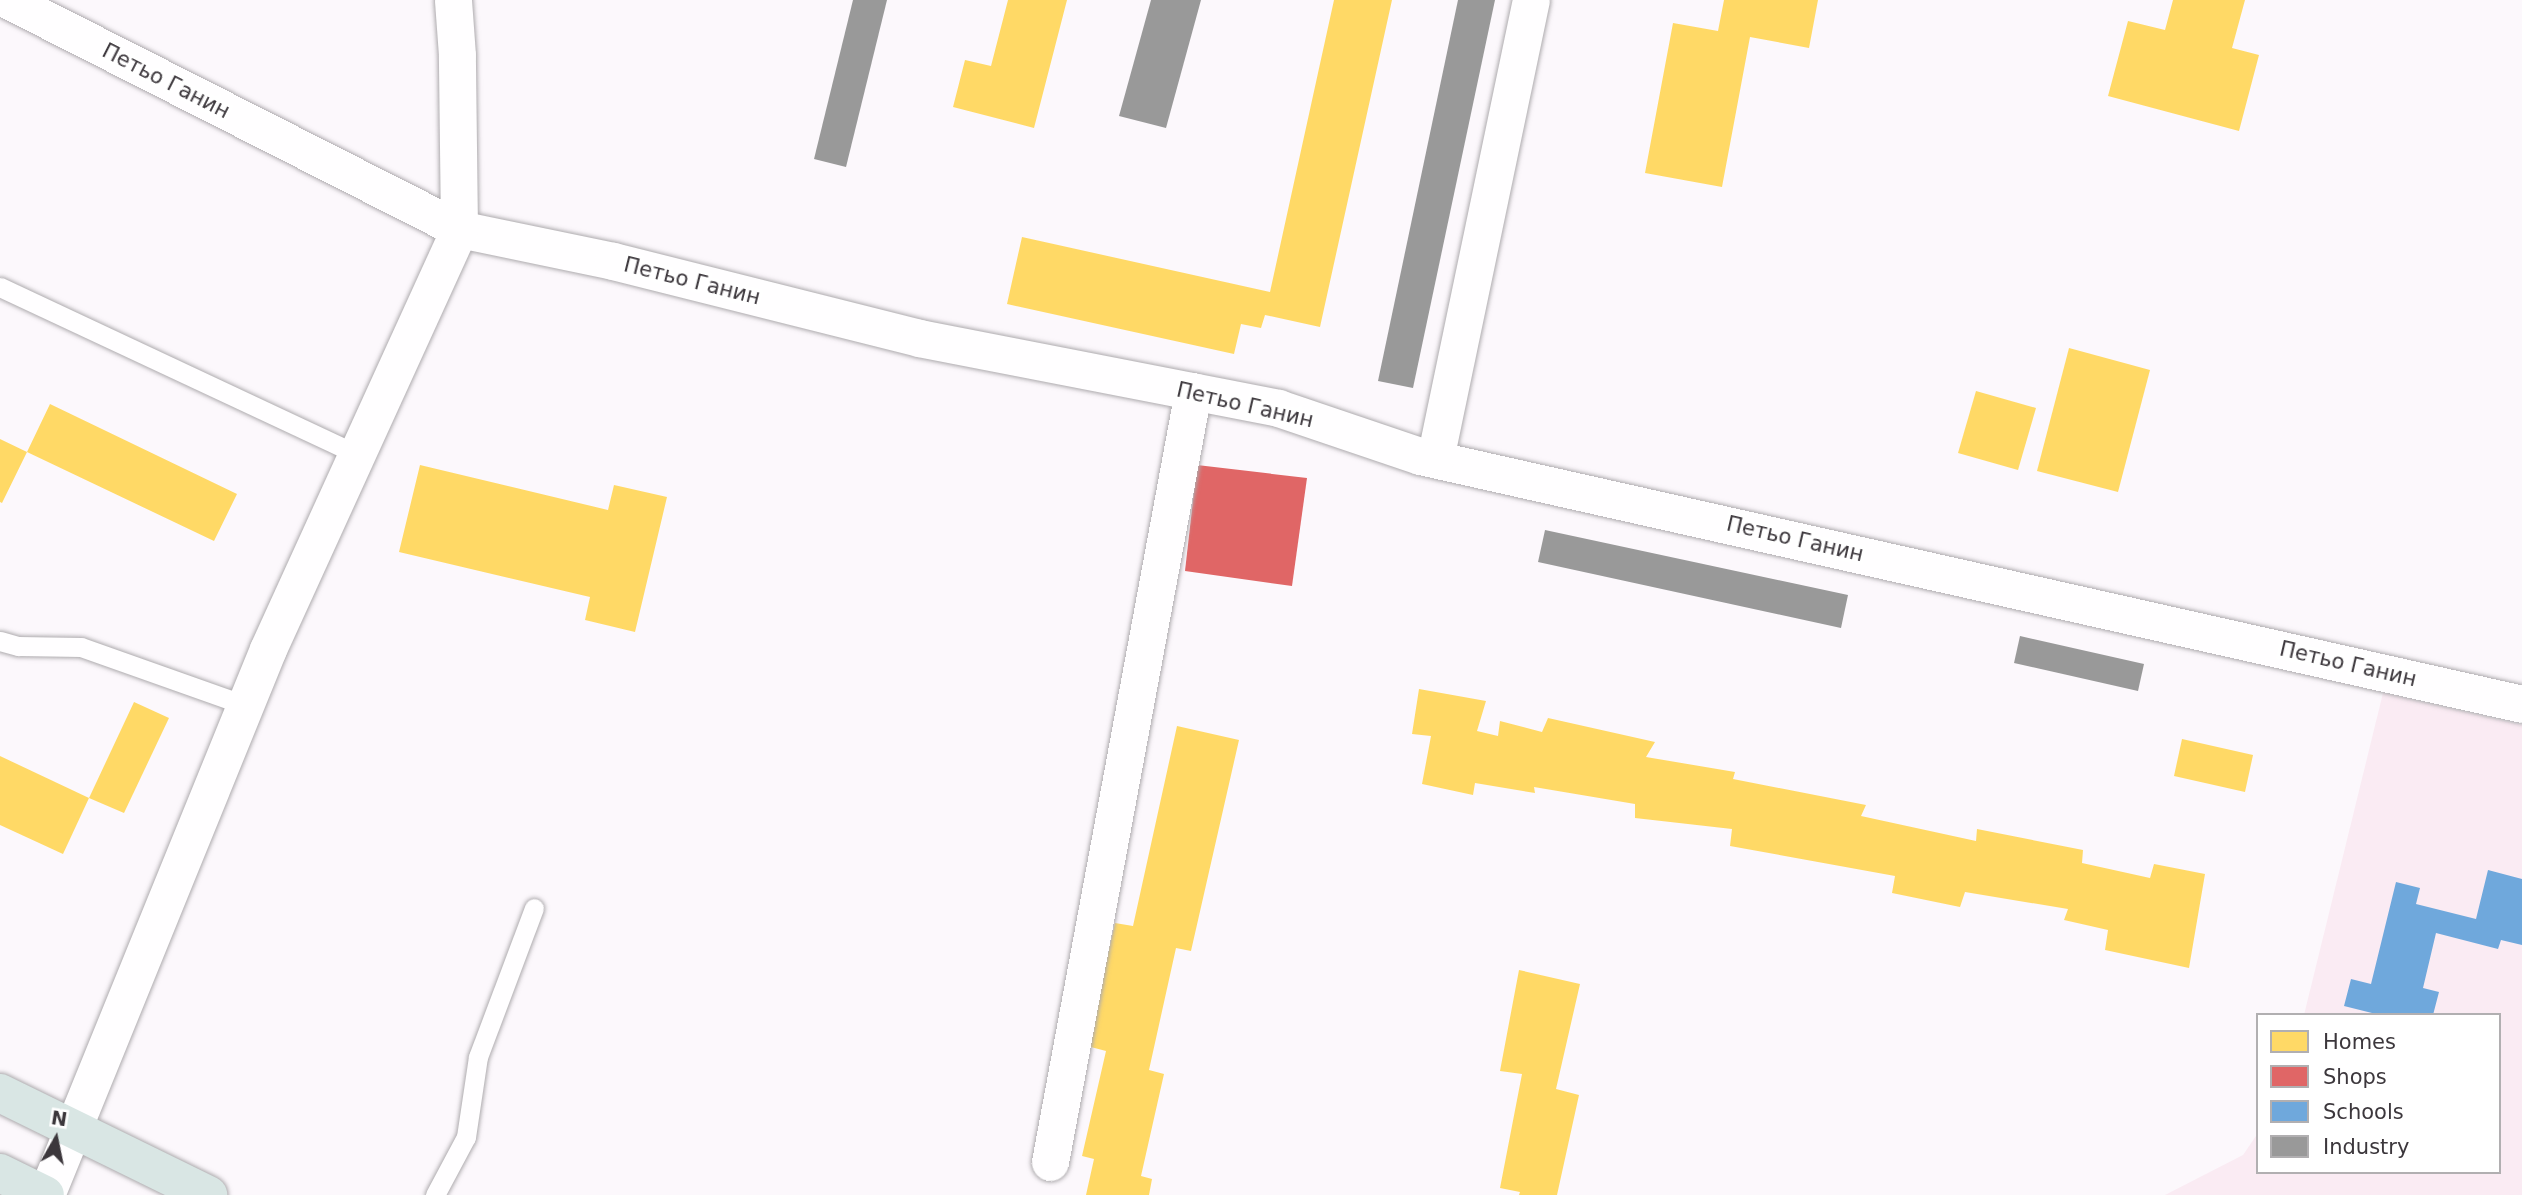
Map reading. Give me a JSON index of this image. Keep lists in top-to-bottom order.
{
  "streets": {
    "street": ["Петьо Ганин"]
  },
  "legend": [
    "Homes",
    "Shops",
    "Schools",
    "Industry"
  ],
  "north": "top"
}
